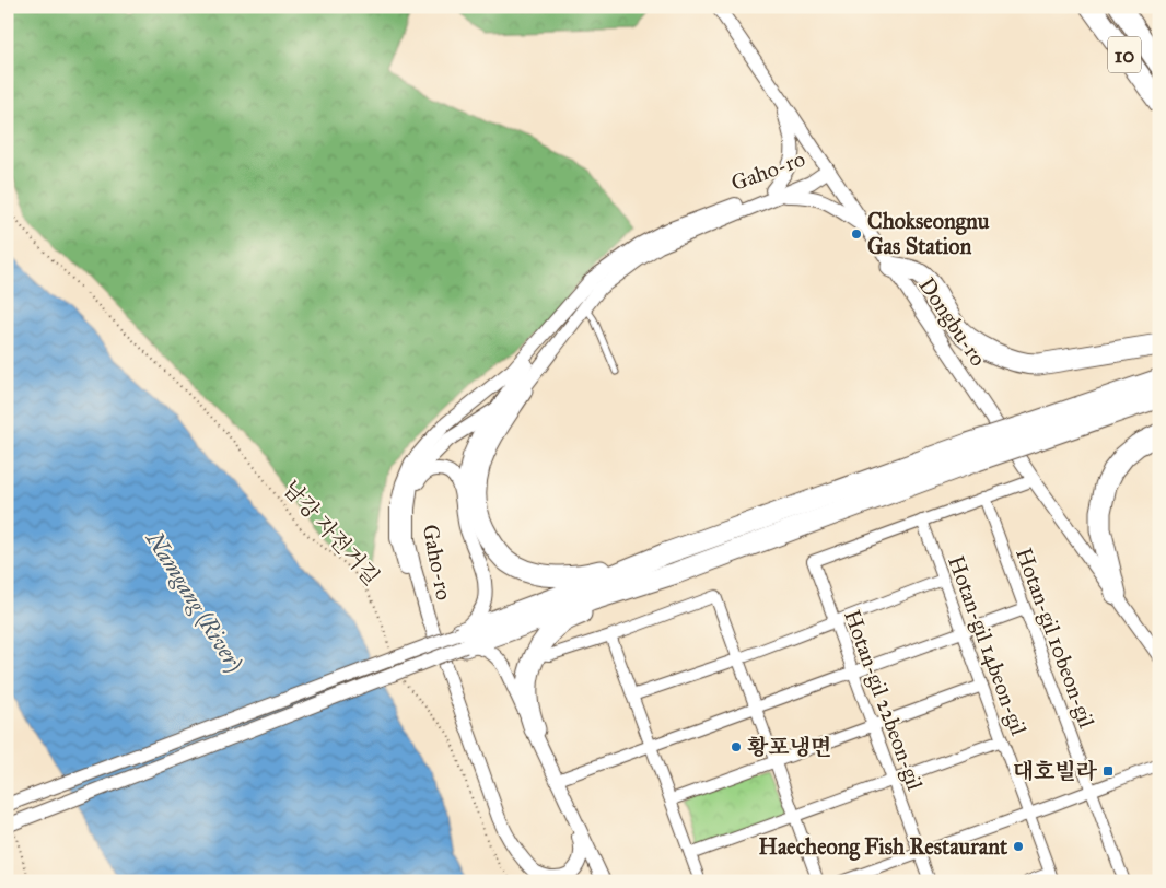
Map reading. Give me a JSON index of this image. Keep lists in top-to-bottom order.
{
  "streets": {
    "highway": ["10"],
    "street": [
      "Gaho-ro",
      "Dongbu-ro",
      "Hotan-gil 10beon-gil",
      "Hotan-gil 14beon-gil",
      "Hotan-gil 22beon-gil"
    ],
    "path": ["남강 자전거길"]
  },
  "crossings": [
    ["Gaho-ro", "Dongbu-ro"],
    ["Hotan-gil 14beon-gil", "Hotan-gil 22beon-gil"]
  ],
  "water": ["Namgang (River)"],
  "places": {
    "other": ["Chokseongnu Gas Station", "황포냉면", "Haecheong Fish Restaurant"],
    "transit": ["대호빌라"]
  }
}
